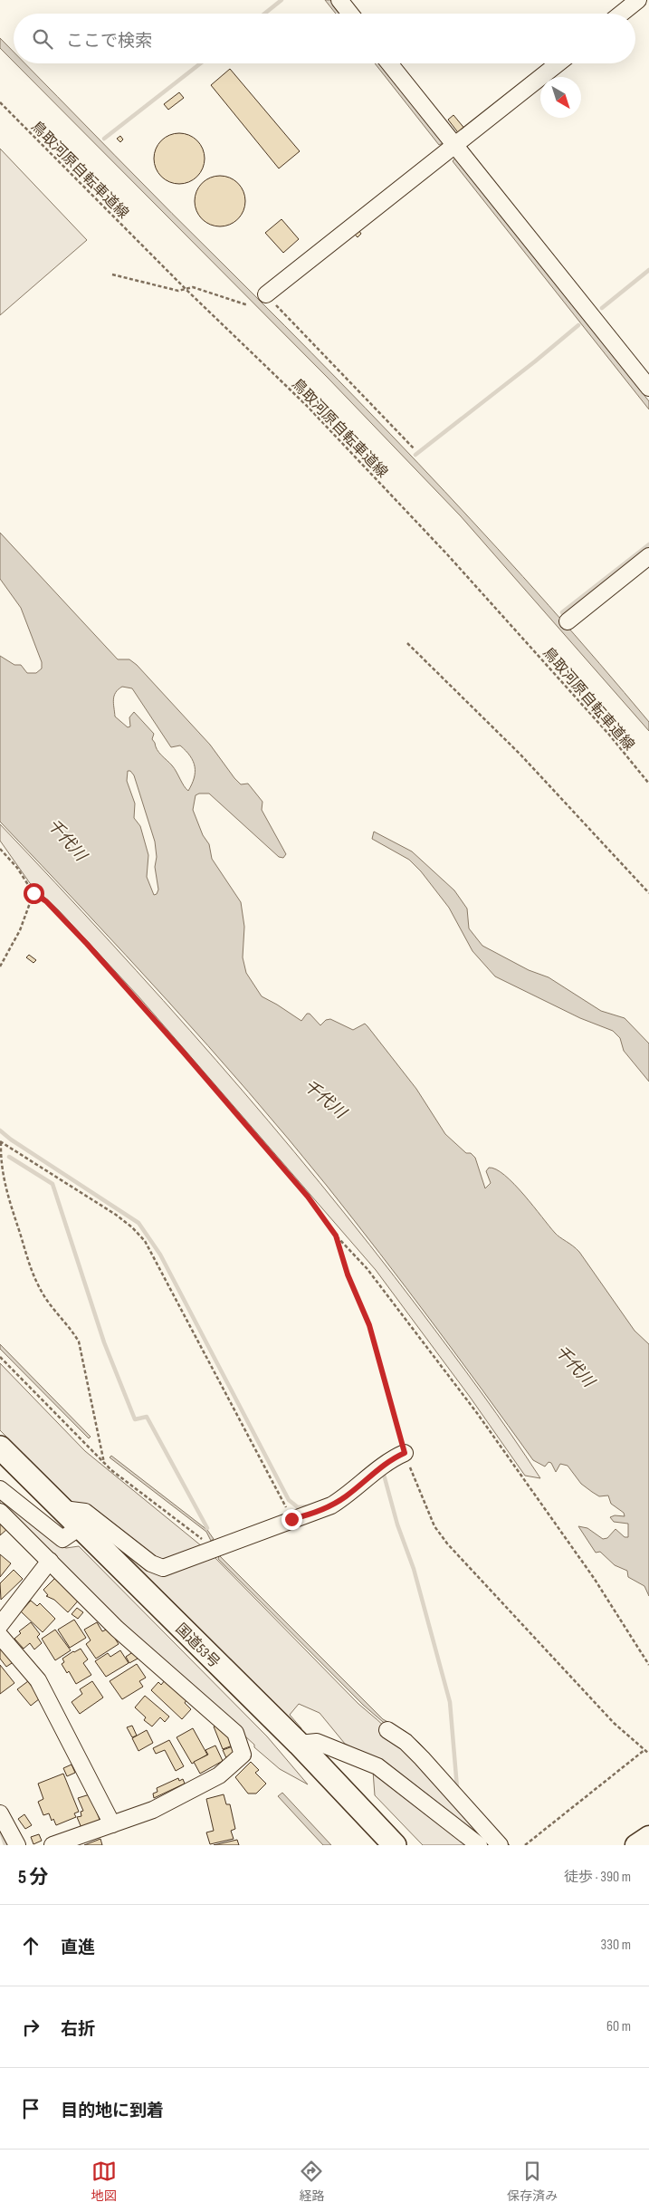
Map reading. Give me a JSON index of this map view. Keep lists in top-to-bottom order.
{
  "streets": {
    "highway": ["国道53号"],
    "path": ["鳥取河原自転車道線"]
  },
  "water": ["千代川"],
  "north": "bottom right",
  "page": {
    "search": "ここで検索",
    "heading": ["5 分", "徒歩 · 390 m"],
    "list": [
      ["直進", "330 m"],
      ["右折", "60 m"],
      "目的地に到着"
    ],
    "nav": ["地図", "経路", "保存済み"]
  }
}
